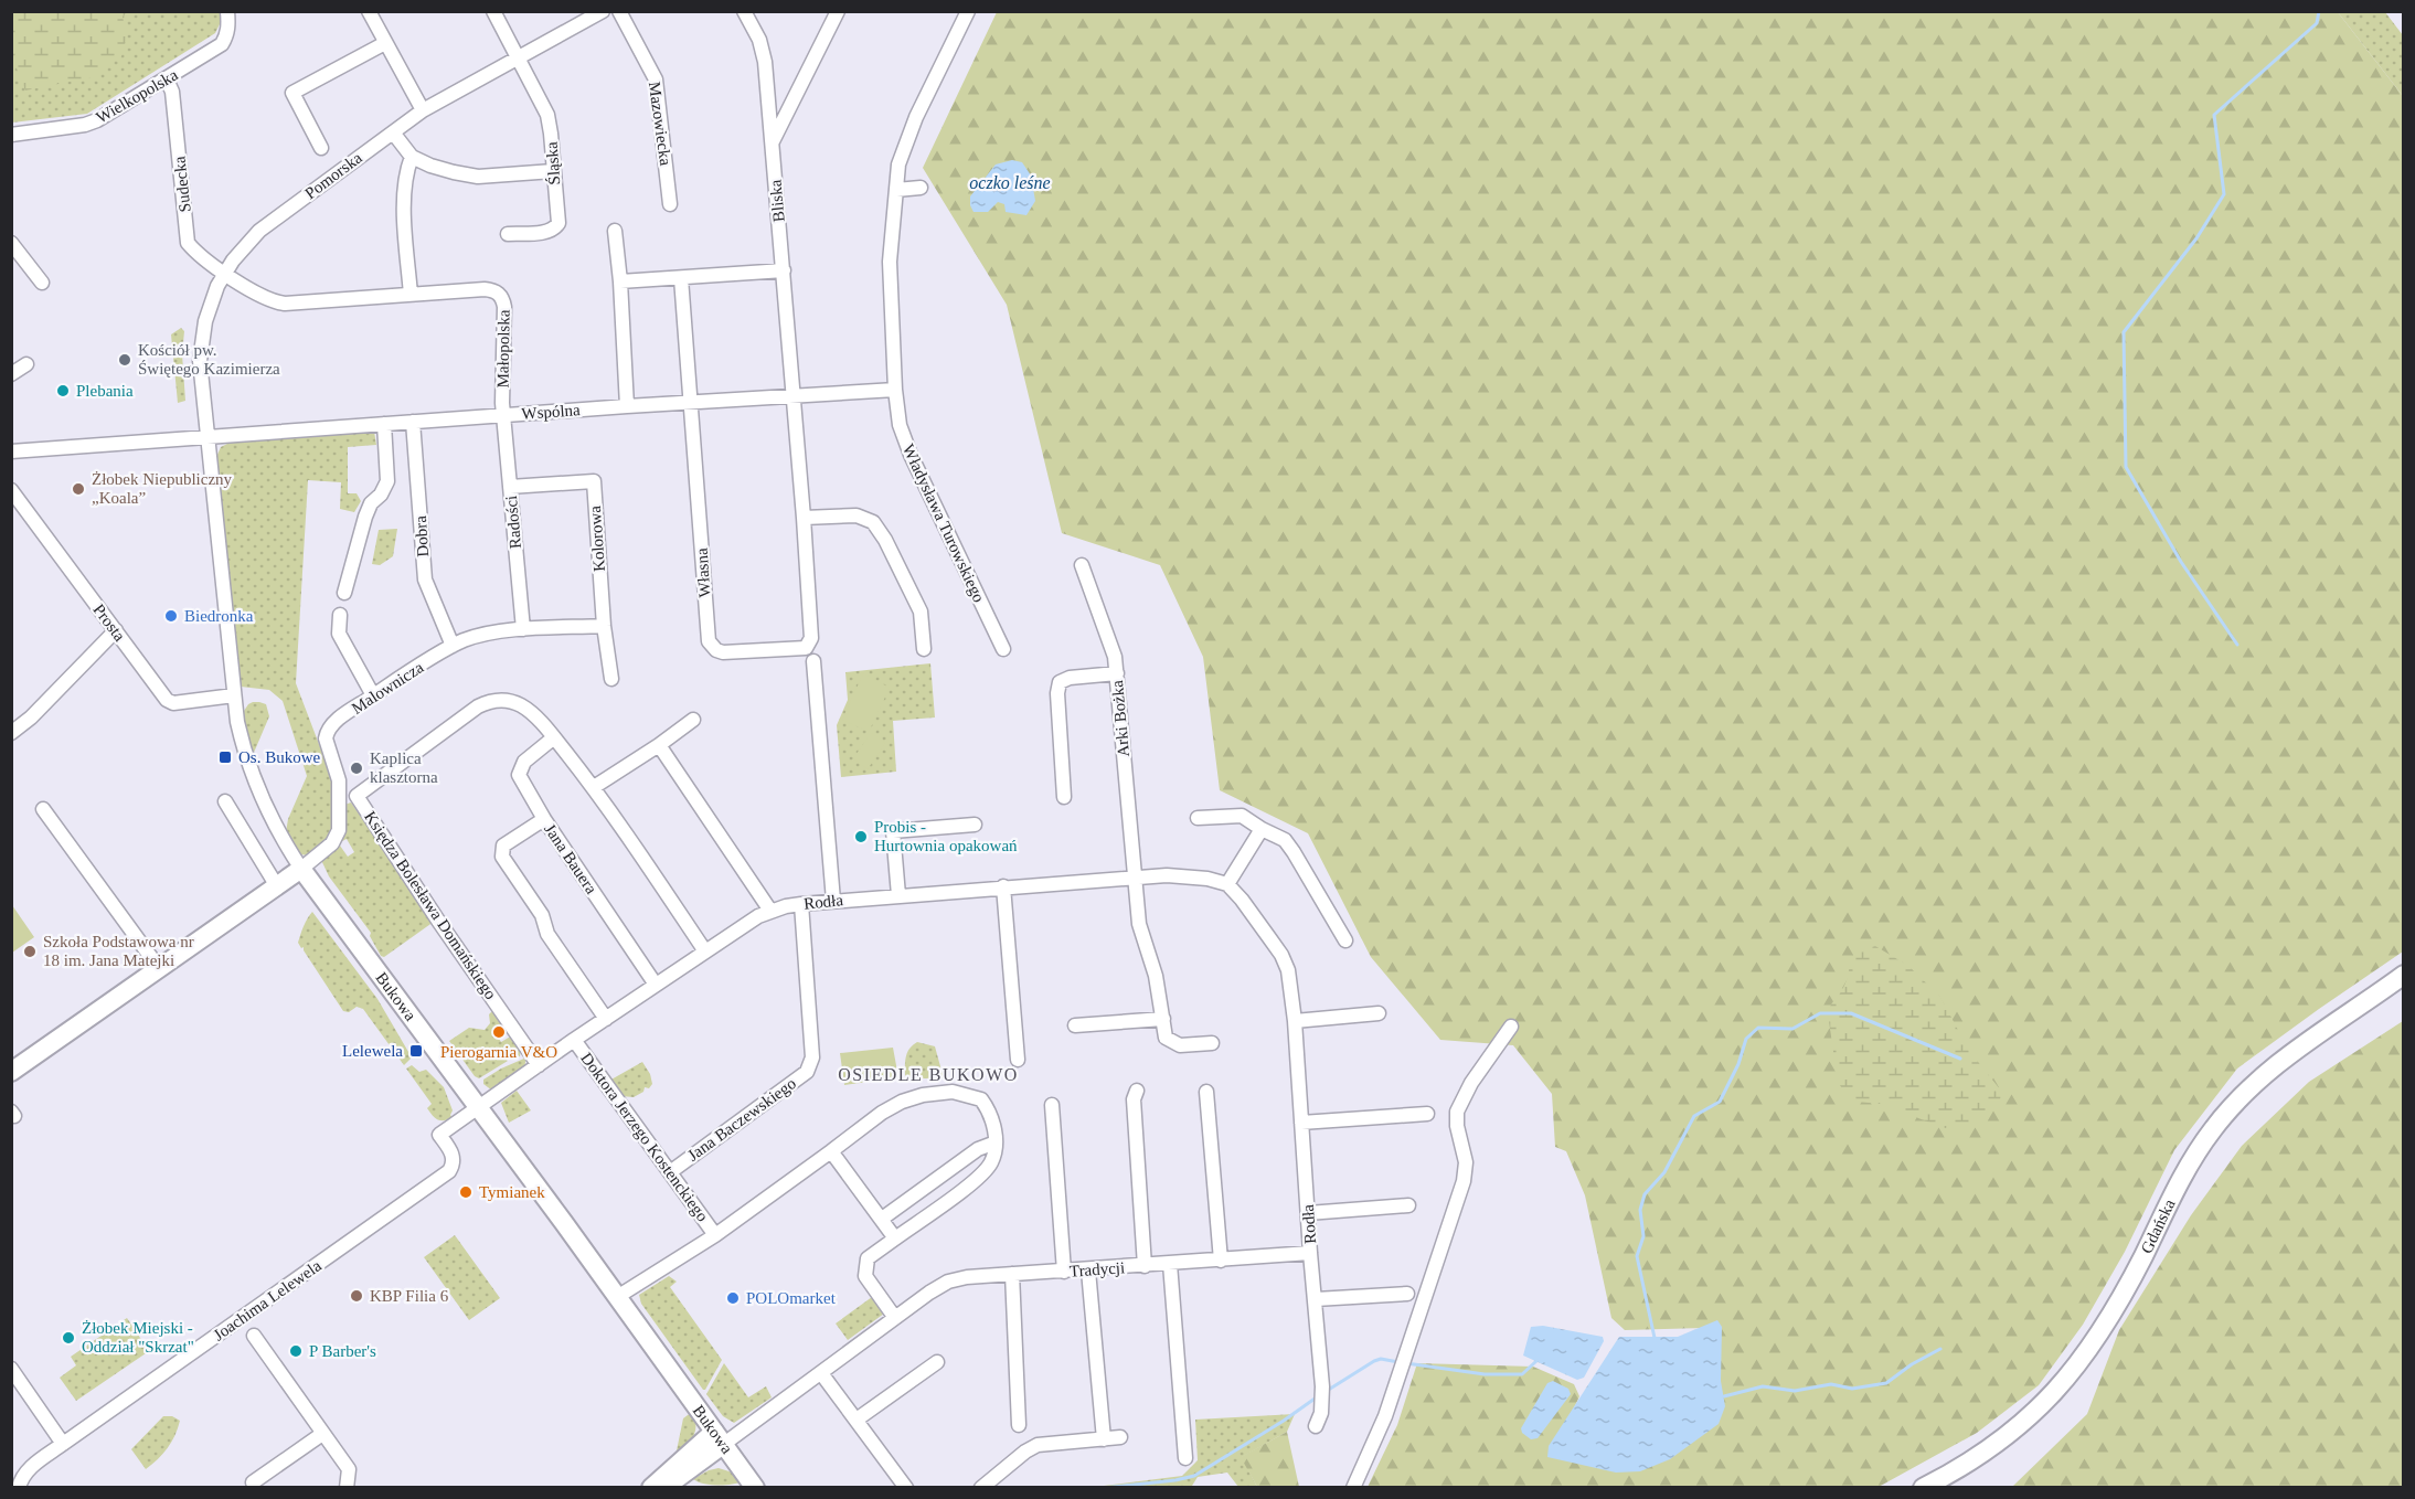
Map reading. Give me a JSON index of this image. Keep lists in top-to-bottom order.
{
  "streets": {
    "street": [
      "Wielkopolska",
      "Mazowiecka",
      "Śląska",
      "Pomorska",
      "Sudecka",
      "Bliska",
      "Małopolska",
      "Wspólna",
      "Radości",
      "Władysława Turowskiego",
      "Dobra",
      "Kolorowa",
      "Własna",
      "Prosta",
      "Malownicza",
      "Arki Bożka",
      "Jana Bauera",
      "Rodła",
      "Księdza Bolesława Domańskiego",
      "Bukowa",
      "Jana Baczewskiego",
      "Doktora Jerzego Kostenckiego",
      "Gdańska",
      "Tradycji",
      "Joachima Lelewela"
    ]
  },
  "crossings": [
    ["Wielkopolska", "Sudecka"],
    ["Śląska", "Pomorska"],
    ["Pomorska", "Sudecka"],
    ["Pomorska", "Małopolska"],
    ["Pomorska", "Wspólna"],
    ["Pomorska", "Bukowa"],
    ["Sudecka", "Małopolska"],
    ["Bliska", "Wspólna"],
    ["Bliska", "Własna"],
    ["Małopolska", "Wspólna"],
    ["Małopolska", "Radości"],
    ["Wspólna", "Radości"],
    ["Wspólna", "Władysława Turowskiego"],
    ["Wspólna", "Dobra"],
    ["Wspólna", "Własna"],
    ["Wspólna", "Bukowa"],
    ["Radości", "Kolorowa"],
    ["Radości", "Malownicza"],
    ["Dobra", "Malownicza"],
    ["Kolorowa", "Malownicza"],
    ["Prosta", "Bukowa"],
    ["Malownicza", "Bukowa"],
    ["Arki Bożka", "Rodła"],
    ["Jana Bauera", "Rodła"],
    ["Jana Bauera", "Księdza Bolesława Domańskiego"],
    ["Rodła", "Księdza Bolesława Domańskiego"],
    ["Rodła", "Bukowa"],
    ["Rodła", "Jana Baczewskiego"],
    ["Rodła", "Doktora Jerzego Kostenckiego"],
    ["Rodła", "Tradycji"],
    ["Rodła", "Joachima Lelewela"],
    ["Bukowa", "Tradycji"],
    ["Bukowa", "Joachima Lelewela"],
    ["Jana Baczewskiego", "Doktora Jerzego Kostenckiego"]
  ],
  "districts": ["OSIEDLE BUKOWO"],
  "water": ["oczko leśne"],
  "places": {
    "other": [
      "Kościół pw. Świętego Kazimierza",
      "Plebania",
      "Żłobek Niepubliczny „Koala”",
      "Biedronka",
      "Kaplica klasztorna",
      "Probis - Hurtownia opakowań",
      "Szkoła Podstawowa nr 18 im. Jana Matejki",
      "Pierogarnia V&O",
      "Tymianek",
      "KBP Filia 6",
      "POLOmarket",
      "Żłobek Miejski - Oddział \"Skrzat\"",
      "P Barber's"
    ],
    "transit": ["Os. Bukowe", "Lelewela"]
  }
}
